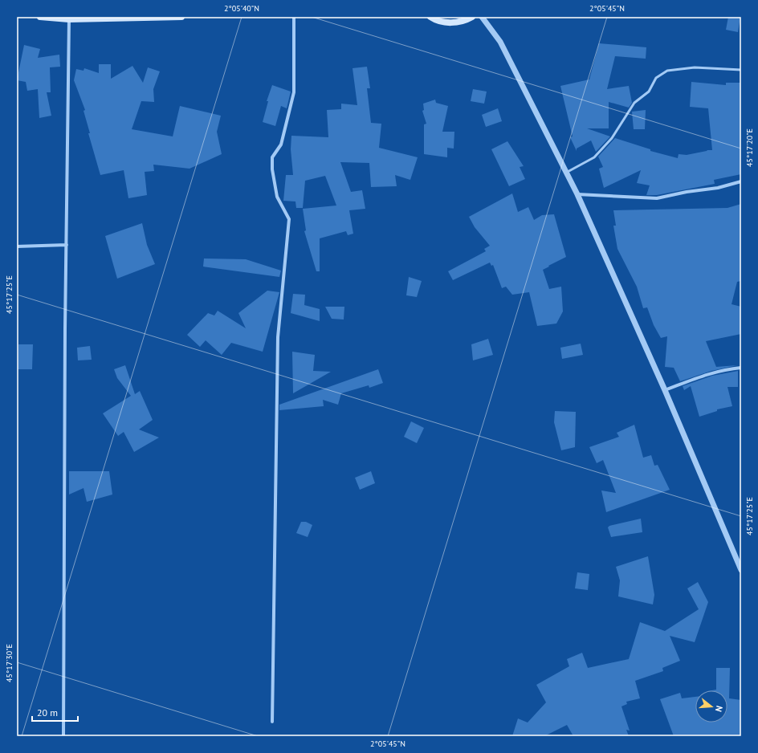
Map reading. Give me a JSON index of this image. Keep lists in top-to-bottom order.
{
  "scale_bar": "20 m",
  "north": "right",
  "coordinates": [
    "2°05'40\"N",
    "2°05'45\"N",
    "45°17'20\"E",
    "45°17'25\"E",
    "45°17'30\"E"
  ]
}
